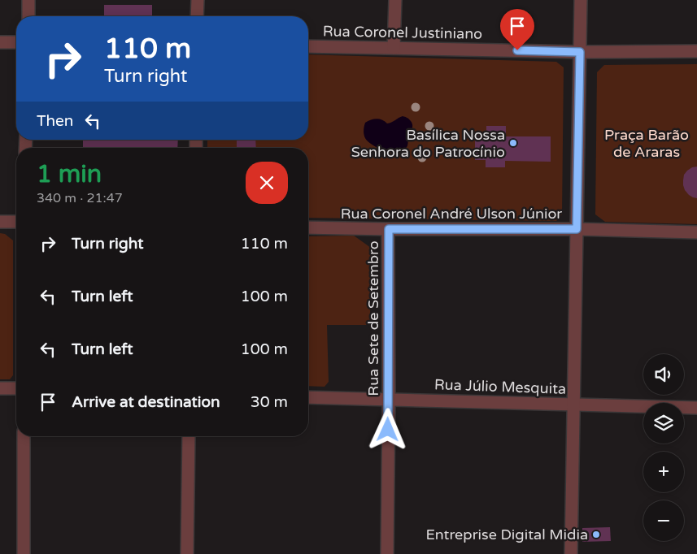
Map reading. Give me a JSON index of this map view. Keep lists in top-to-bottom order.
{
  "streets": {
    "street": [
      "Rua Coronel Justiniano",
      "Rua Coronel André Ulson Júnior",
      "Rua Sete de Setembro",
      "Rua Júlio Mesquita"
    ]
  },
  "crossings": [
    ["Rua Coronel André Ulson Júnior", "Rua Sete de Setembro"],
    ["Rua Sete de Setembro", "Rua Júlio Mesquita"]
  ],
  "parks": ["Praça Barão de Araras"],
  "places": ["Basílica Nossa Senhora do Patrocínio", "Entreprise Digital Midia"],
  "page": {
    "turn": ["110 m", "Turn right"],
    "then": "Then",
    "heading": ["1 min", "340 m · 21:47"],
    "list": [
      {
        "name": "Turn right",
        "value": "110 m"
      },
      {
        "name": "Turn left",
        "value": "100 m"
      },
      {
        "name": "Turn left",
        "value": "100 m"
      },
      {
        "name": "Arrive at destination",
        "value": "30 m"
      }
    ],
    "map_buttons": ["+", "−"]
  }
}
